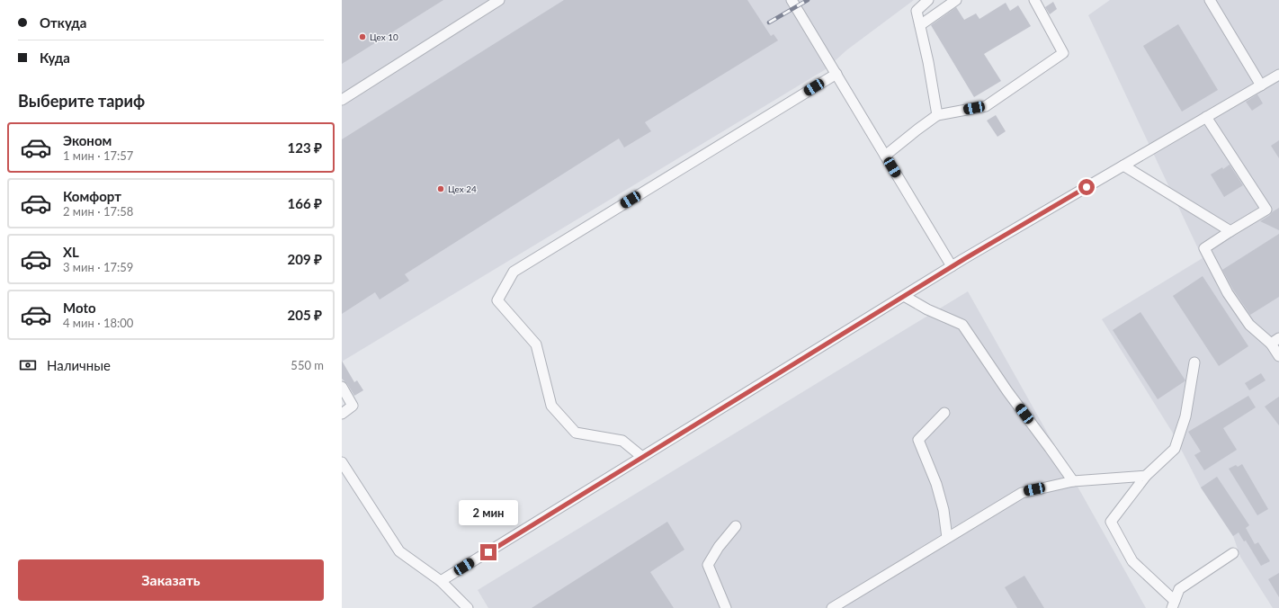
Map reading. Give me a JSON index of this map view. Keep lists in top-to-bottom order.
{
  "places": ["Цех 10", "Цех 24"],
  "page": {
    "banner": ["Откуда", "Куда"],
    "heading": "Выберите тариф",
    "list": [
      {
        "name": "Эконом",
        "note": "1 мин · 17:57",
        "value": "123 ₽"
      },
      {
        "name": "Комфорт",
        "note": "2 мин · 17:58",
        "value": "166 ₽"
      },
      {
        "name": "XL",
        "note": "3 мин · 17:59",
        "value": "209 ₽"
      },
      {
        "name": "Moto",
        "note": "4 мин · 18:00",
        "value": "205 ₽"
      }
    ],
    "pay": ["Наличные", "550 m"],
    "bubble": "2 мин",
    "buttons": "Заказать"
  }
}
